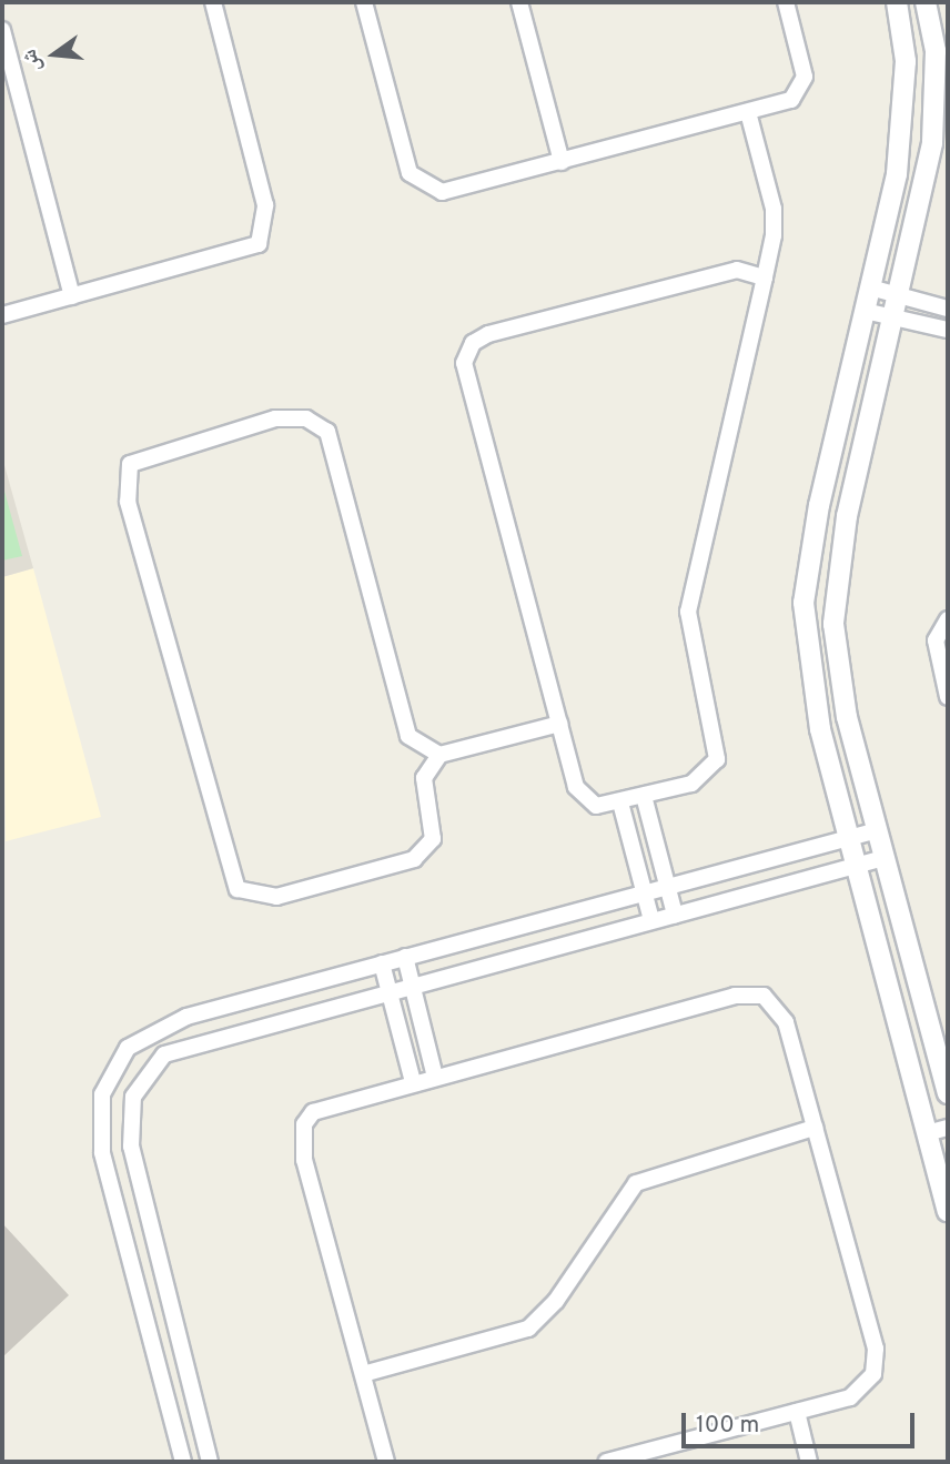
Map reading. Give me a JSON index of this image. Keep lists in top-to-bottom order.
{
  "scale_bar": "100 m",
  "north": "left"
}
